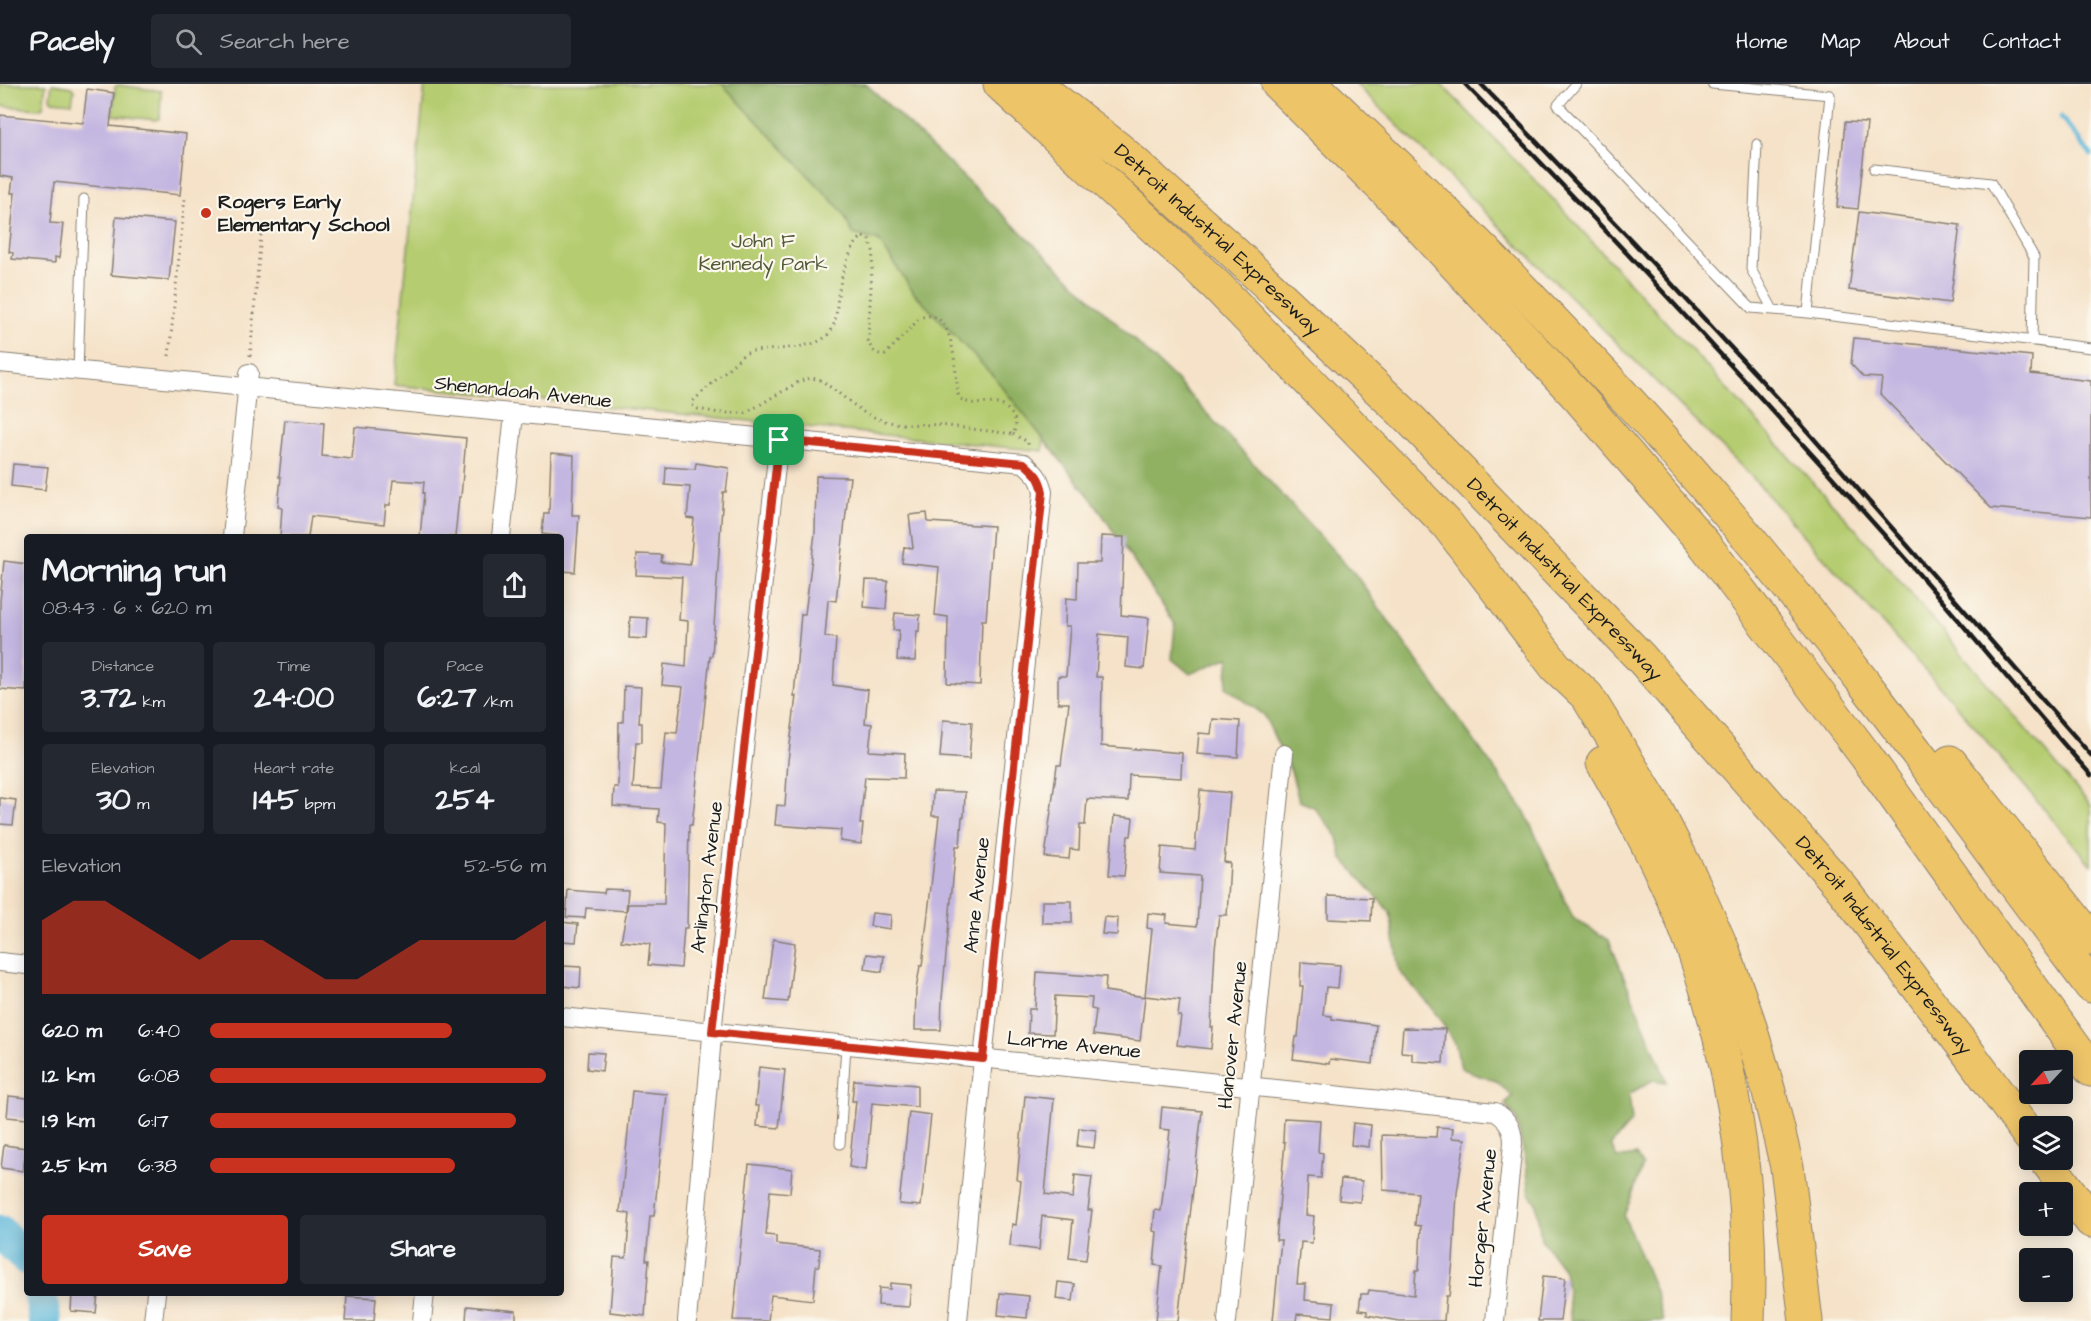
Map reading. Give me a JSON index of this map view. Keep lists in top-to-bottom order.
{
  "streets": {
    "highway": ["Detroit Industrial Expressway"],
    "street": [
      "Shenandoah Avenue",
      "Arlington Avenue",
      "Anne Avenue",
      "Hanover Avenue",
      "Larme Avenue",
      "Horger Avenue"
    ]
  },
  "crossings": [
    ["Shenandoah Avenue", "Arlington Avenue"],
    ["Shenandoah Avenue", "Anne Avenue"],
    ["Arlington Avenue", "Larme Avenue"],
    ["Anne Avenue", "Larme Avenue"],
    ["Hanover Avenue", "Larme Avenue"],
    ["Larme Avenue", "Horger Avenue"]
  ],
  "parks": ["John F Kennedy Park"],
  "places": ["Rogers Early Elementary School"],
  "north": "bottom left",
  "page": {
    "header": "Pacely",
    "search": "Search here",
    "nav": [
      "Home",
      "Map",
      "About",
      "Contact"
    ],
    "heading": ["Morning run", "08:43 · 6 × 620 m"],
    "stats": [
      ["Distance", "3.72 km"],
      ["Time", "24:00"],
      ["Pace", "6:27 /km"],
      ["Elevation", "30 m"],
      ["Heart rate", "145 bpm"],
      ["kcal", "254"]
    ],
    "chart": ["Elevation", "52–56 m"],
    "list": [
      {
        "name": "620 m",
        "note": "6:40"
      },
      {
        "name": "1.2 km",
        "note": "6:08"
      },
      {
        "name": "1.9 km",
        "note": "6:17"
      },
      {
        "name": "2.5 km",
        "note": "6:38"
      }
    ],
    "map_buttons": ["+", "−"],
    "buttons": ["Save", "Share"]
  }
}
